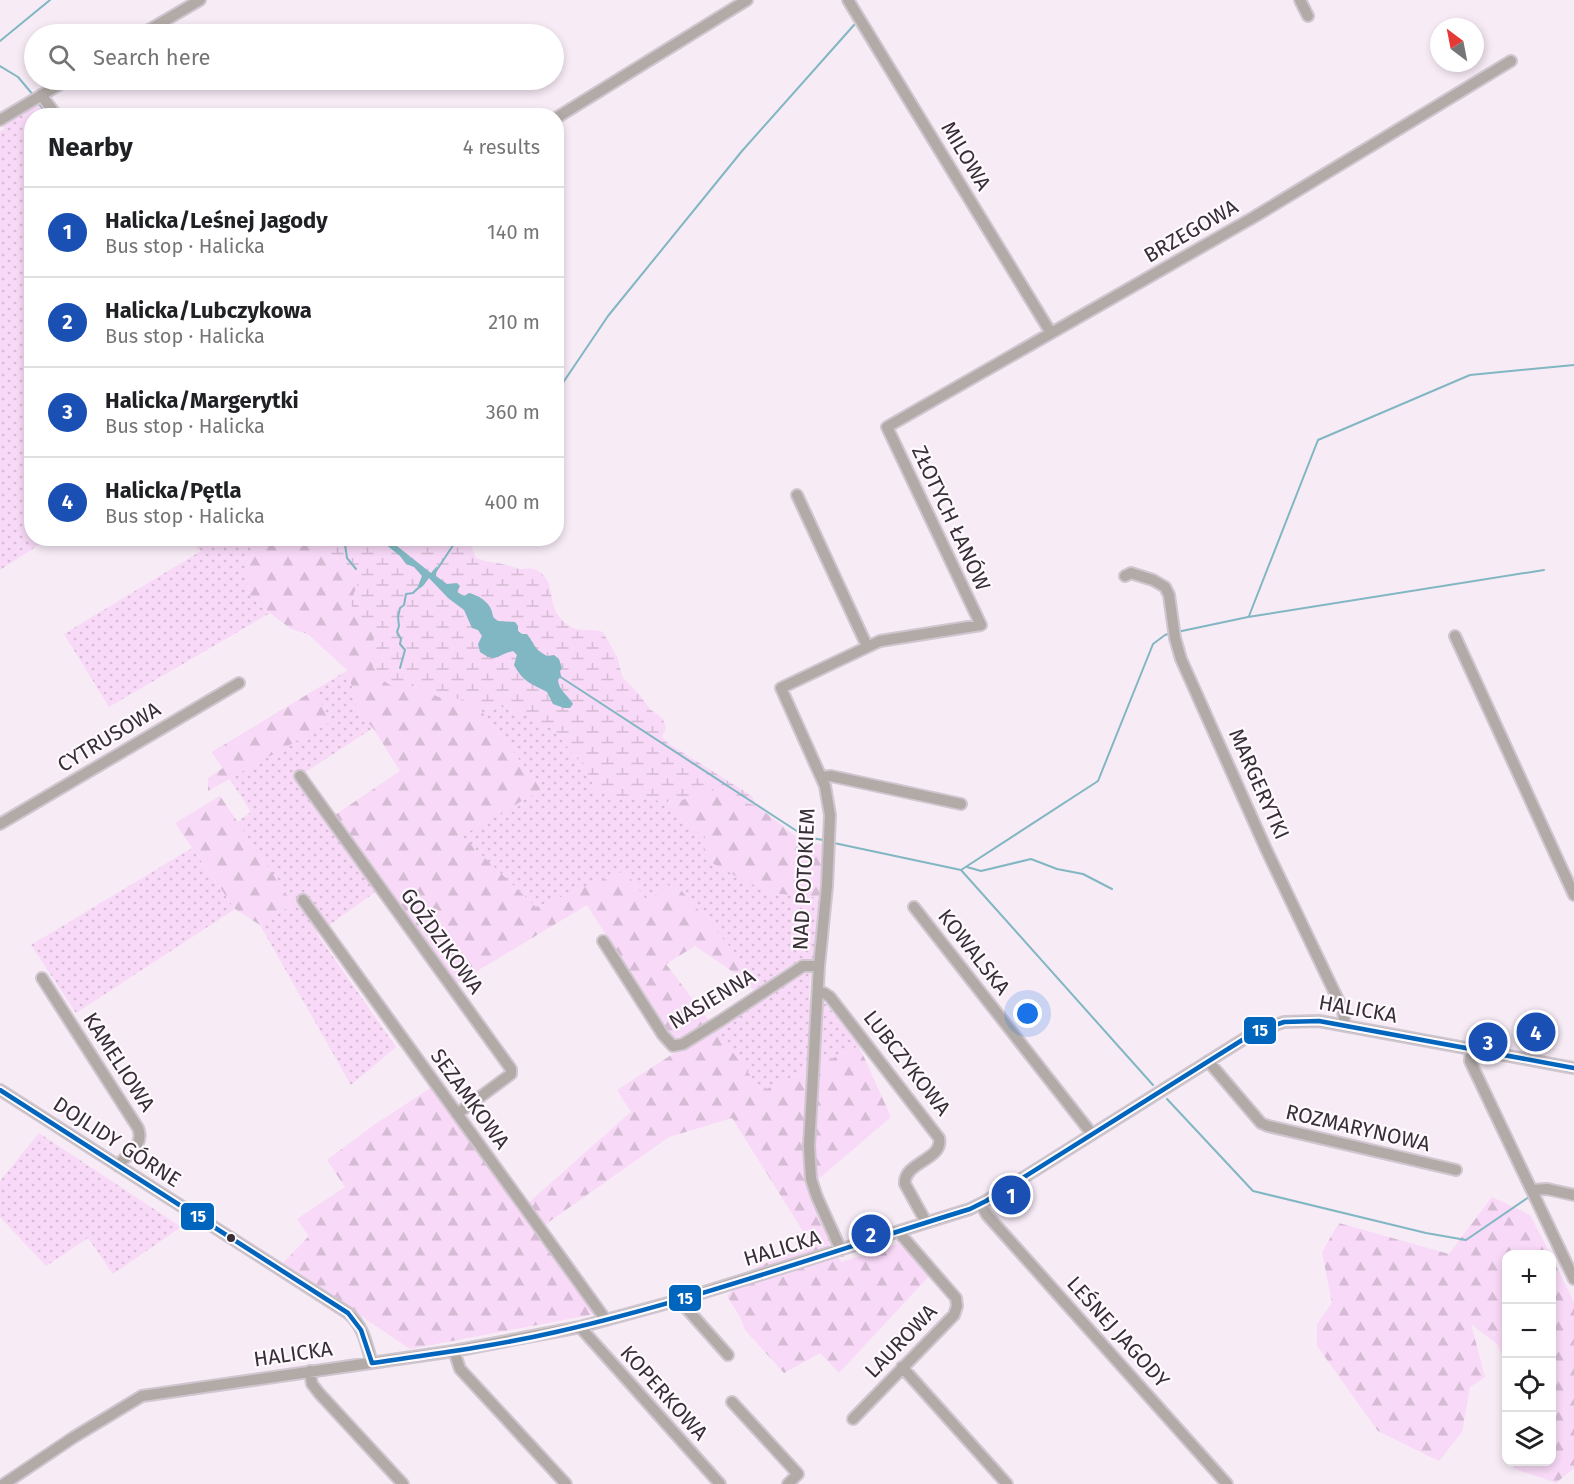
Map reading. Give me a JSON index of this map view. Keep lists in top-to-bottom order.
{
  "streets": {
    "street": [
      "MILOWA",
      "BRZEGOWA",
      "ZŁOTYCH ŁANÓW",
      "CYTRUSOWA",
      "MARGERYTKI",
      "NAD POTOKIEM",
      "GOŹDZIKOWA",
      "KOWALSKA",
      "NASIENNA",
      "HALICKA",
      "KAMELIOWA",
      "LUBCZYKOWA",
      "SEZAMKOWA",
      "ROZMARYNOWA",
      "DOJLIDY GÓRNE",
      "LEŚNEJ JAGODY",
      "LAUROWA",
      "KOPERKOWA"
    ]
  },
  "crossings": [
    ["MILOWA", "BRZEGOWA"],
    ["BRZEGOWA", "ZŁOTYCH ŁANÓW"],
    ["ZŁOTYCH ŁANÓW", "NAD POTOKIEM"],
    ["MARGERYTKI", "HALICKA"],
    ["NAD POTOKIEM", "NASIENNA"],
    ["NAD POTOKIEM", "HALICKA"],
    ["NAD POTOKIEM", "LUBCZYKOWA"],
    ["GOŹDZIKOWA", "SEZAMKOWA"],
    ["KOWALSKA", "HALICKA"],
    ["HALICKA", "LUBCZYKOWA"],
    ["HALICKA", "SEZAMKOWA"],
    ["HALICKA", "ROZMARYNOWA"],
    ["HALICKA", "DOJLIDY GÓRNE"],
    ["HALICKA", "LEŚNEJ JAGODY"],
    ["HALICKA", "LAUROWA"],
    ["HALICKA", "KOPERKOWA"],
    ["KAMELIOWA", "DOJLIDY GÓRNE"]
  ],
  "lines": ["transit line 15"],
  "north": "top left",
  "page": {
    "search": "Search here",
    "heading": ["Nearby", "4 results"],
    "list": [
      {
        "mark": "1",
        "name": "Halicka/Leśnej Jagody",
        "note": "Bus stop · Halicka",
        "value": "140 m"
      },
      {
        "mark": "2",
        "name": "Halicka/Lubczykowa",
        "note": "Bus stop · Halicka",
        "value": "210 m"
      },
      {
        "mark": "3",
        "name": "Halicka/Margerytki",
        "note": "Bus stop · Halicka",
        "value": "360 m"
      },
      {
        "mark": "4",
        "name": "Halicka/Pętla",
        "note": "Bus stop · Halicka",
        "value": "400 m"
      }
    ],
    "pins": [
      "4",
      "3",
      "1",
      "2"
    ],
    "map_buttons": ["+", "−"]
  }
}
